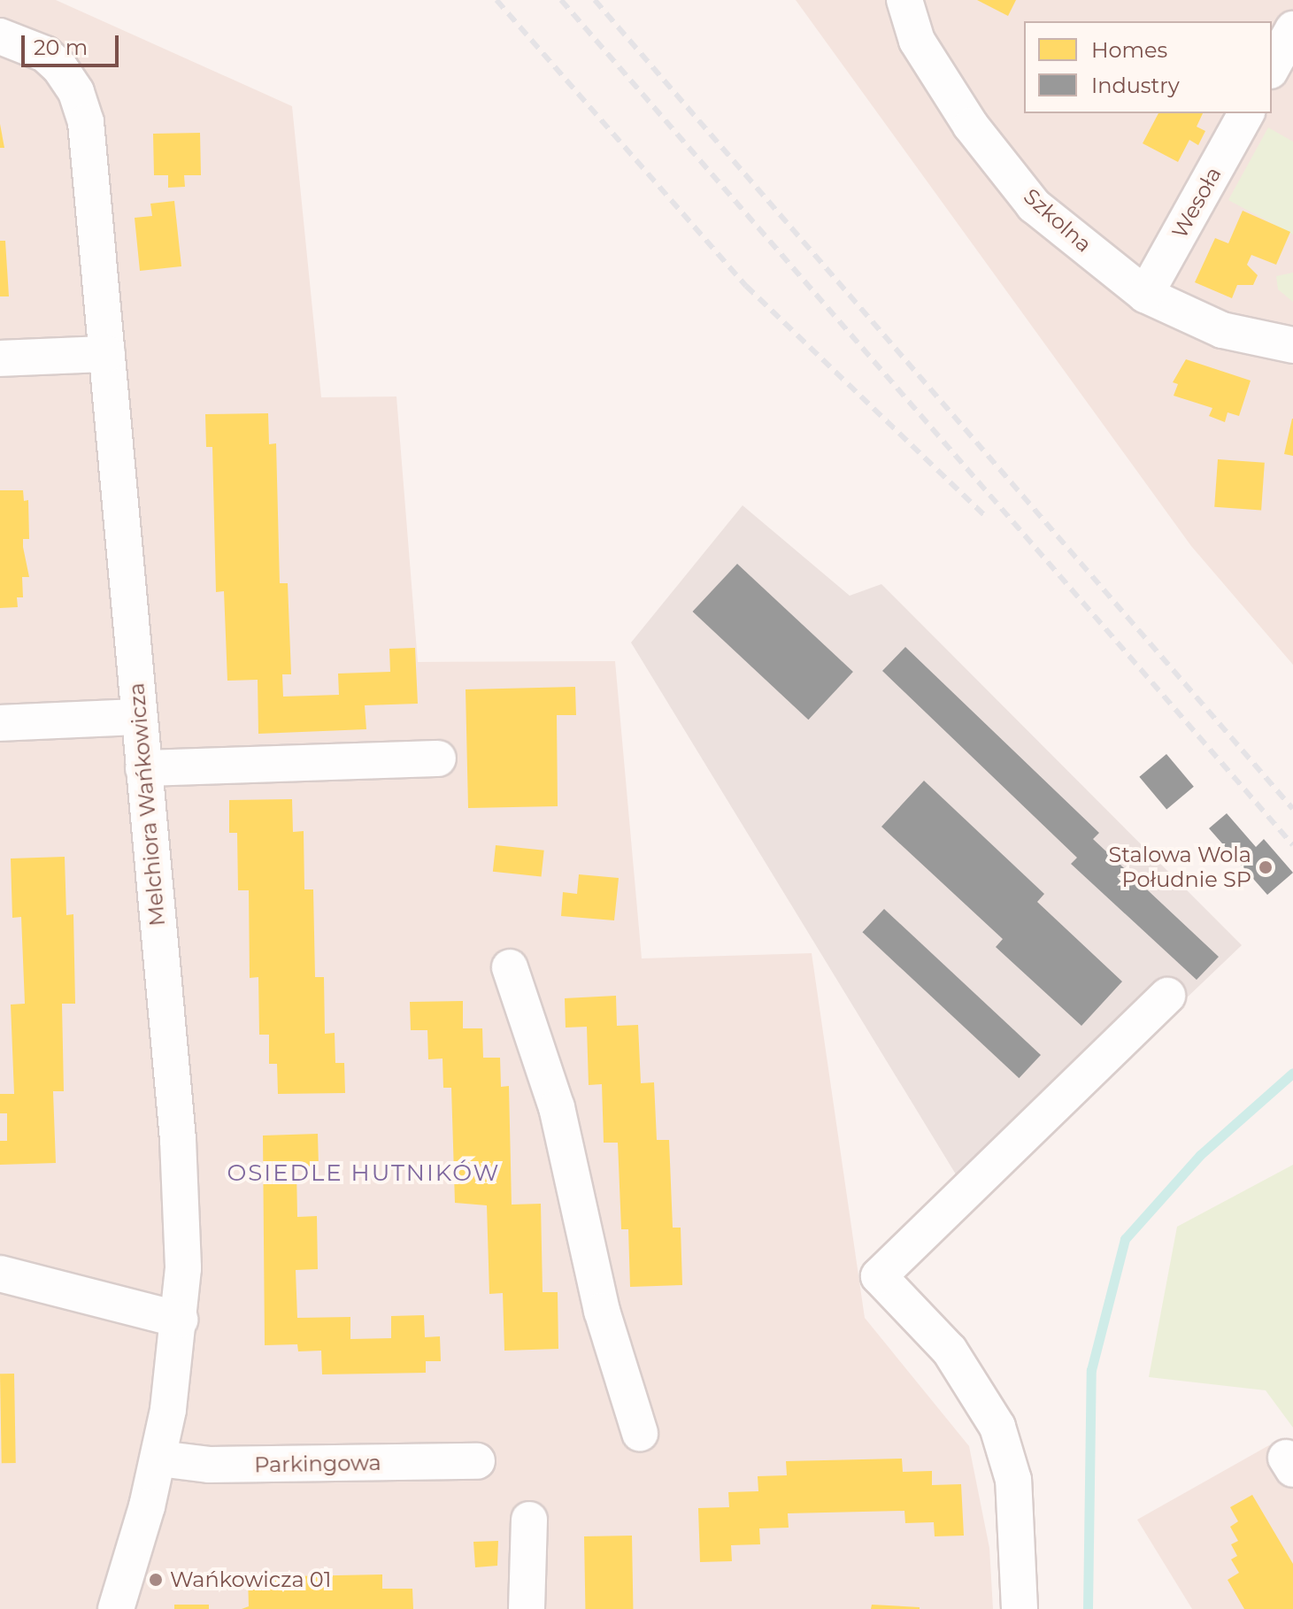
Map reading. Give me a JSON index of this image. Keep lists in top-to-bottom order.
{
  "streets": {
    "street": [
      "Wesoła",
      "Szkolna",
      "Melchiora Wańkowicza",
      "Parkingowa"
    ]
  },
  "crossings": [
    ["Wesoła", "Szkolna"],
    ["Melchiora Wańkowicza", "Parkingowa"]
  ],
  "districts": ["OSIEDLE HUTNIKÓW"],
  "places": ["Stalowa Wola Południe SP", "Wańkowicza 01"],
  "legend": ["Homes", "Industry"],
  "scale_bar": "20 m"
}
